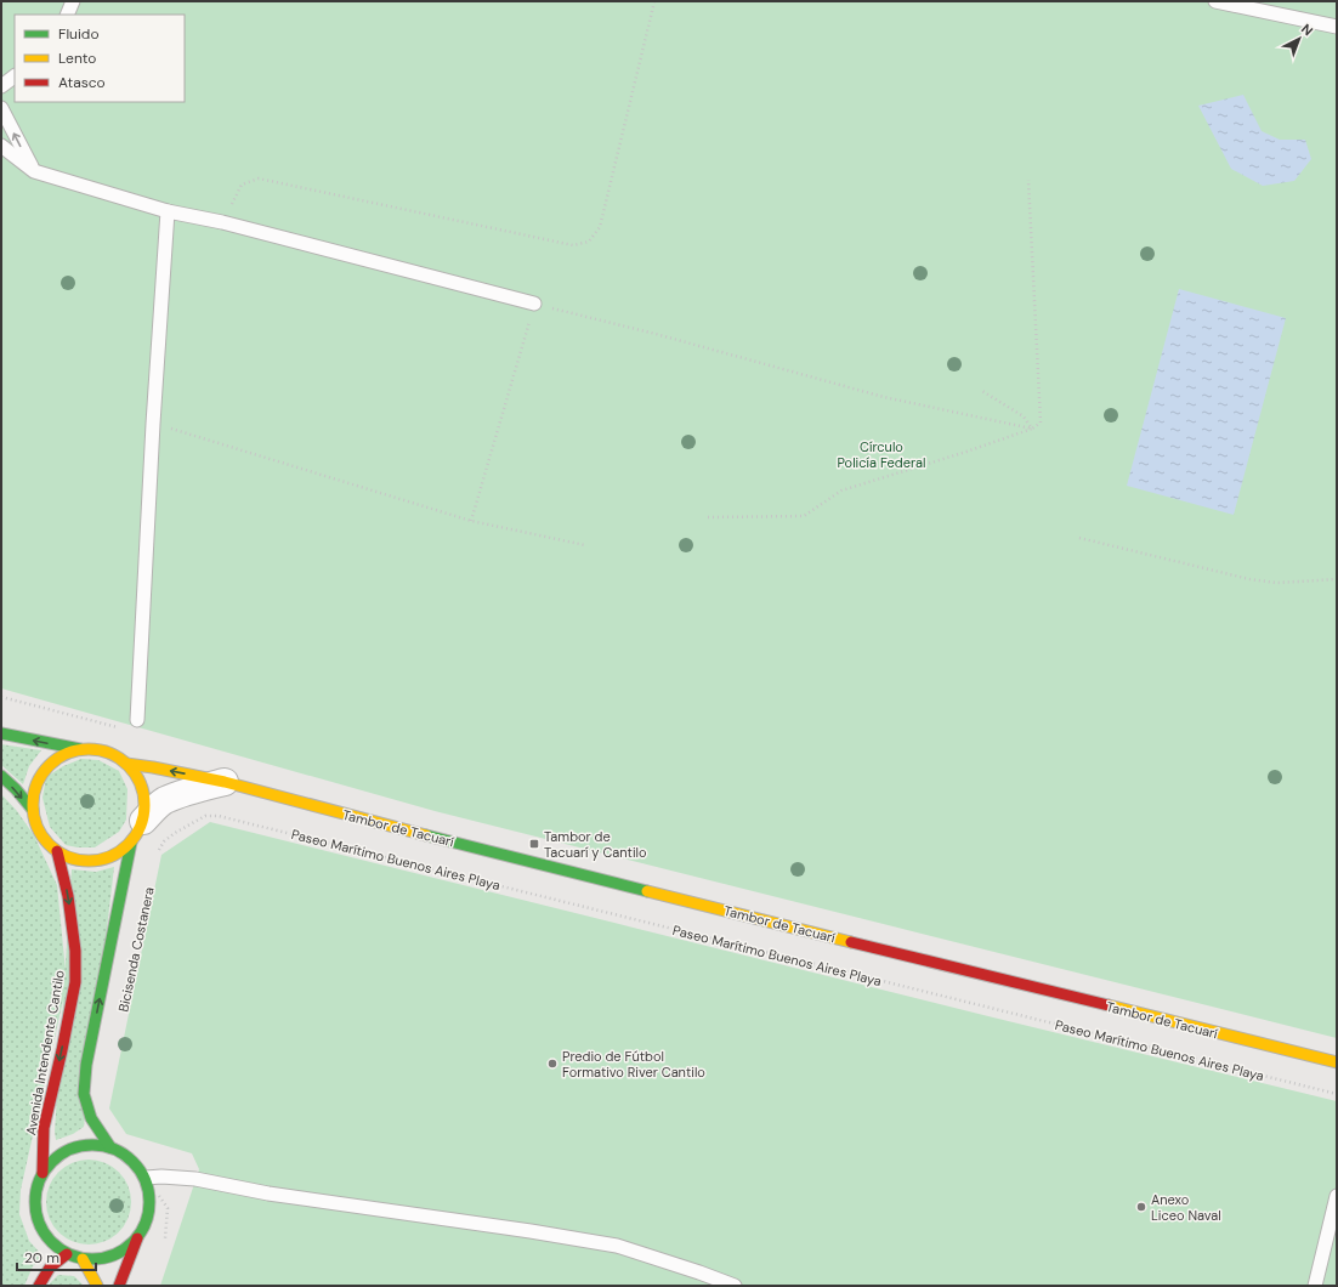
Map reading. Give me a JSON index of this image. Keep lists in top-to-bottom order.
{
  "streets": {
    "main road": ["Tambor de Tacuarí", "Avenida Intendente Cantilo"],
    "path": ["Paseo Marítimo Buenos Aires Playa"]
  },
  "crossings": [
    ["Tambor de Tacuarí", "Avenida Intendente Cantilo"]
  ],
  "parks": ["Círculo Policía Federal"],
  "places": {
    "transit": ["Tambor de Tacuarí y Cantilo"],
    "other": ["Predio de Fútbol Formativo River Cantilo", "Anexo Liceo Naval"]
  },
  "legend": ["Fluido", "Lento", "Atasco"],
  "scale_bar": "20 m",
  "north": "top right"
}
